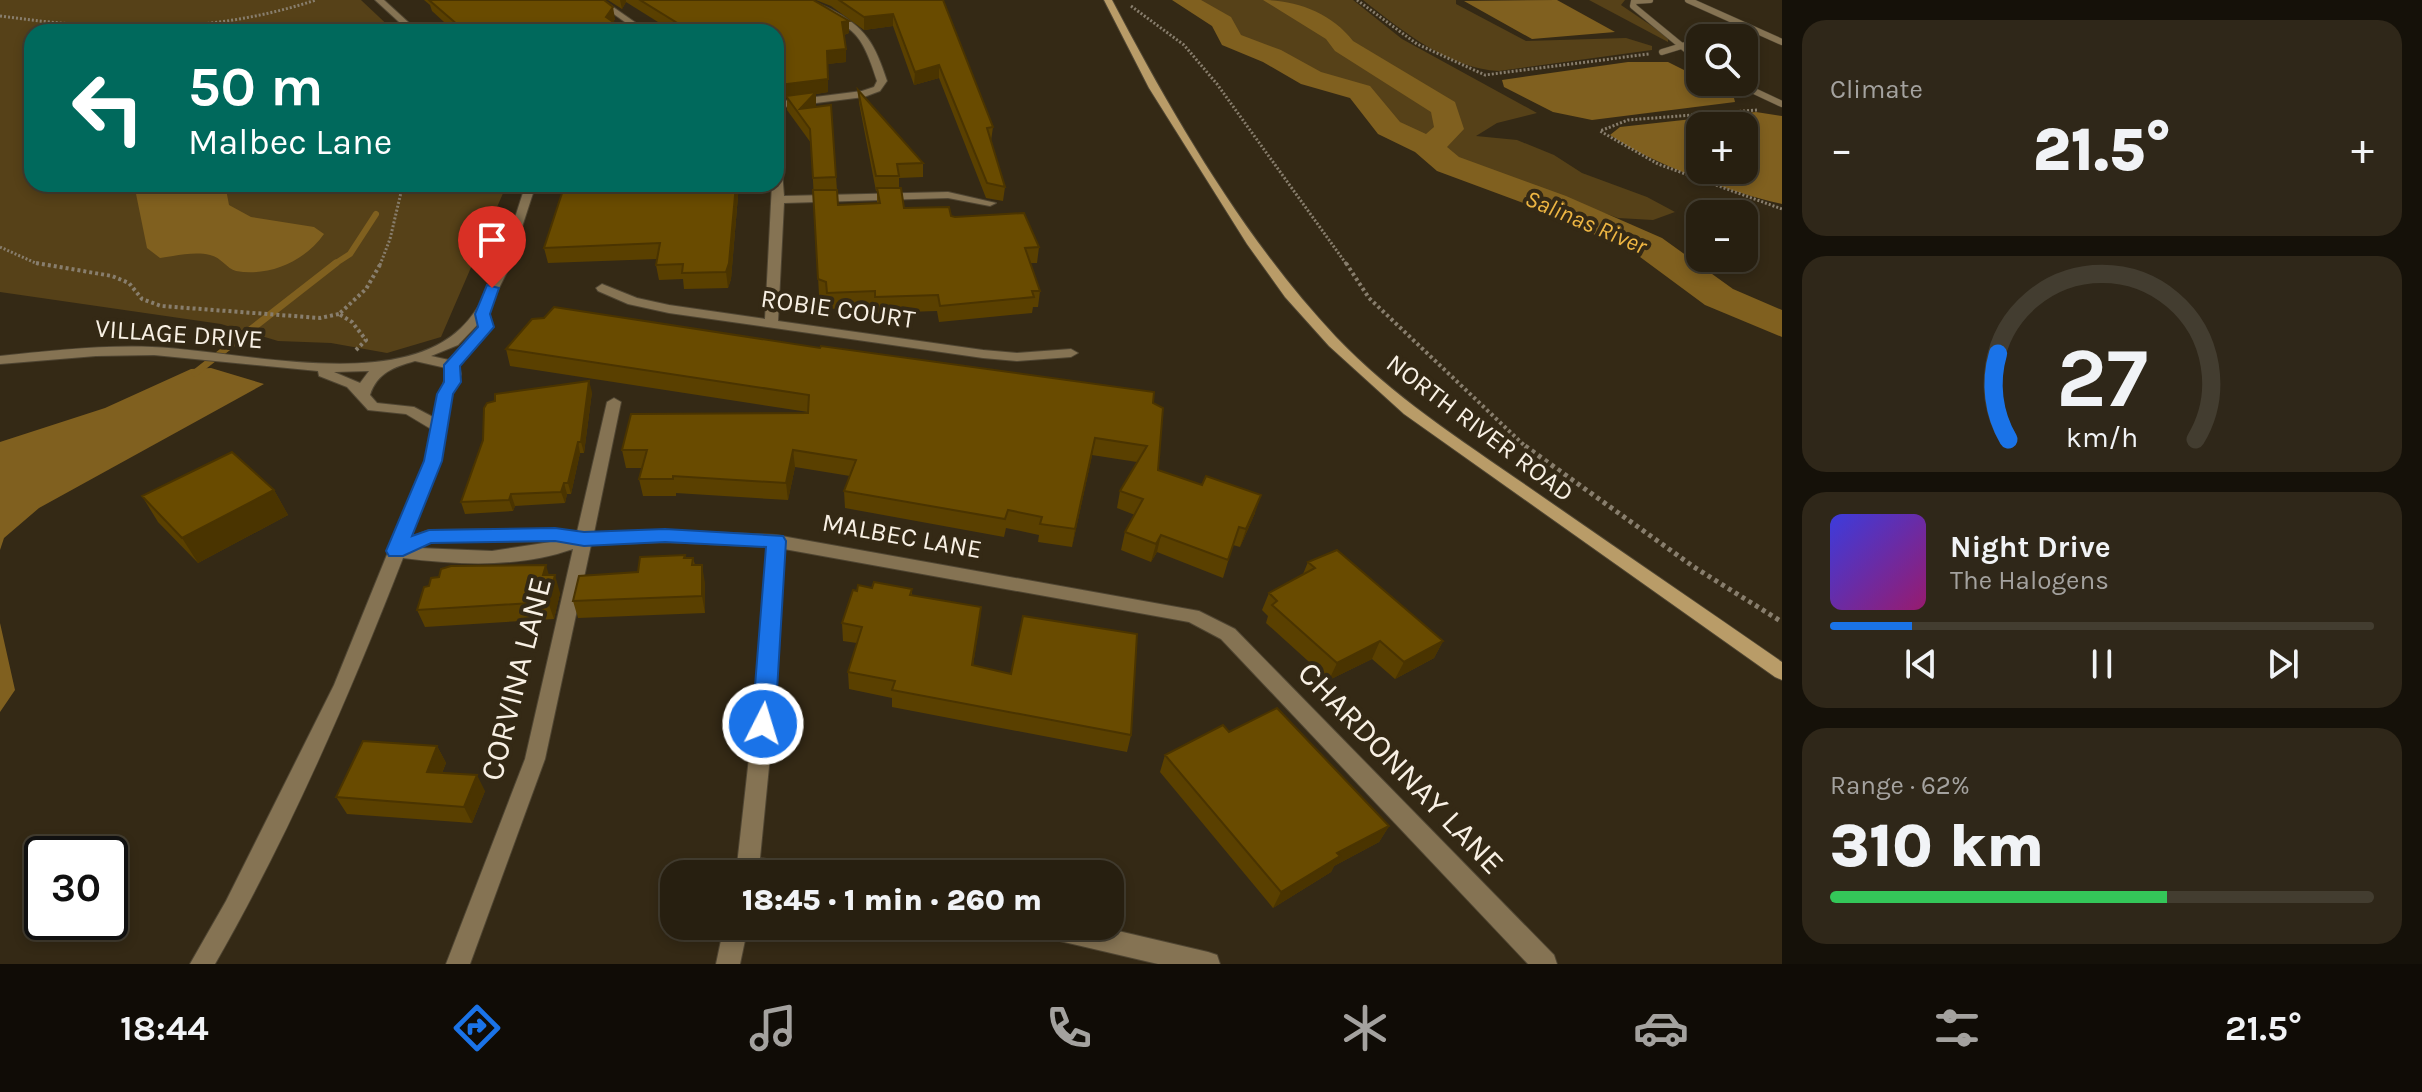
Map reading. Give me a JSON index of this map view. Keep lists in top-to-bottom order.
{
  "streets": {
    "main road": ["NORTH RIVER ROAD"],
    "street": [
      "ROBIE COURT",
      "VILLAGE DRIVE",
      "MALBEC LANE",
      "CORVINA LANE",
      "CHARDONNAY LANE"
    ]
  },
  "crossings": [
    ["MALBEC LANE", "CORVINA LANE"],
    ["MALBEC LANE", "CHARDONNAY LANE"]
  ],
  "water": ["Salinas River"],
  "page": {
    "tile": [
      "Climate",
      ["Range · 62%", "310 km"]
    ],
    "map_buttons": ["+", "−"],
    "turn": ["50 m", "Malbec Lane"],
    "heat": ["−", "21.5°", "+"],
    "song": ["Night Drive", "The Halogens"],
    "limit": "30",
    "trip": "18:45 · 1 min · 260 m",
    "tabs": ["18:44", "21.5°"],
    "gauge": ["27", "km/h"]
  }
}
